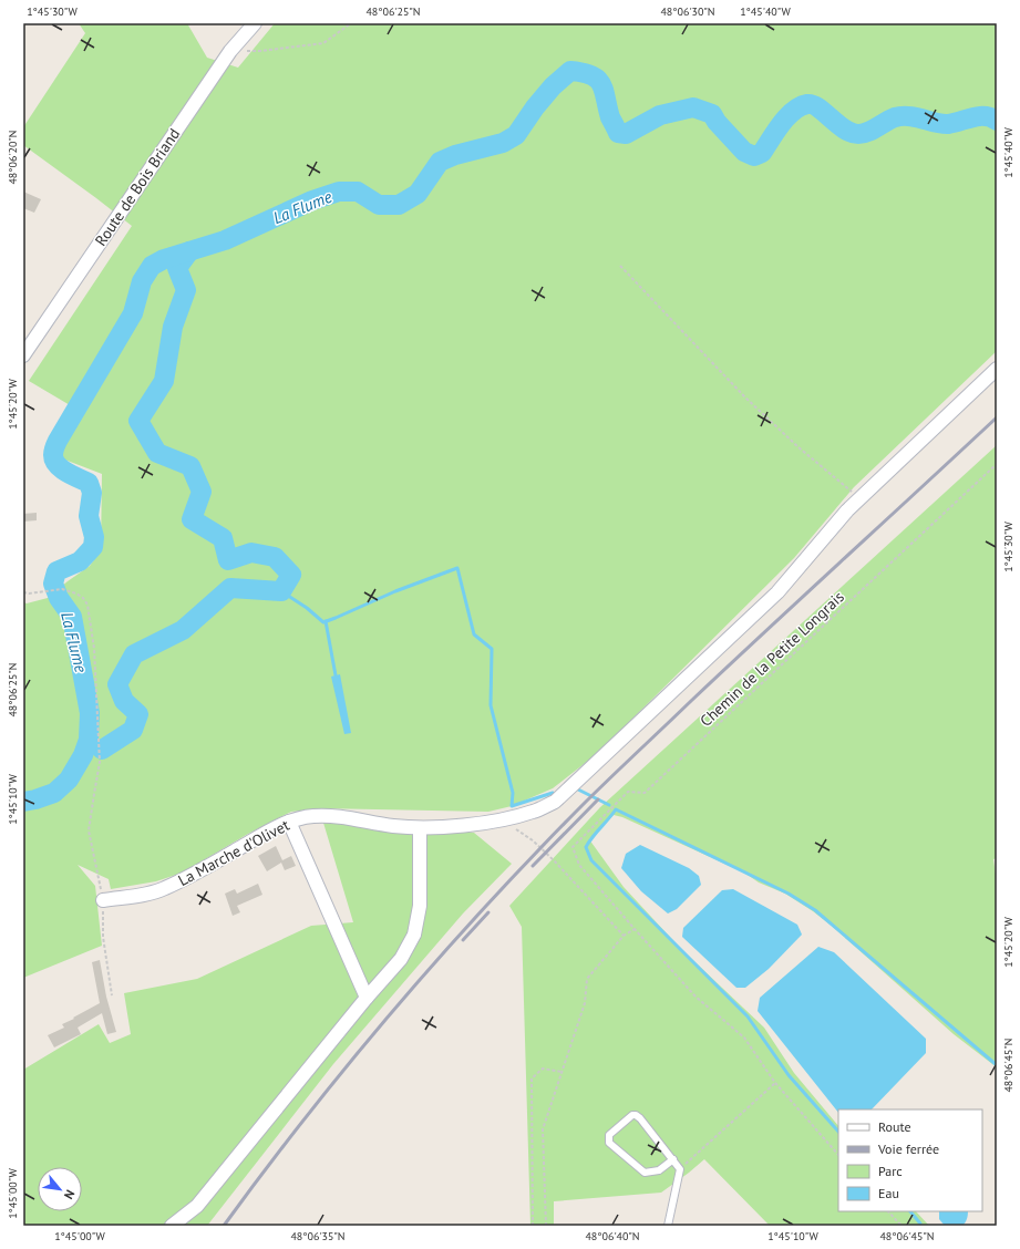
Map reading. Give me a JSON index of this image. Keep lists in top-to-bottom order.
{
  "streets": {
    "street": ["Route de Bois Briand", "La Marche d'Olivet"],
    "path": ["Chemin de la Petite Longrais"]
  },
  "water": ["La Flume"],
  "legend": [
    "Route",
    "Voie ferrée",
    "Parc",
    "Eau"
  ],
  "north": "bottom right",
  "coordinates": [
    "1°45'30\"W",
    "48°06'25\"N",
    "48°06'30\"N",
    "1°45'40\"W",
    "48°06'20\"N",
    "1°45'20\"W",
    "1°45'10\"W",
    "48°06'45\"N",
    "1°45'00\"W",
    "48°06'35\"N",
    "48°06'40\"N"
  ]
}
